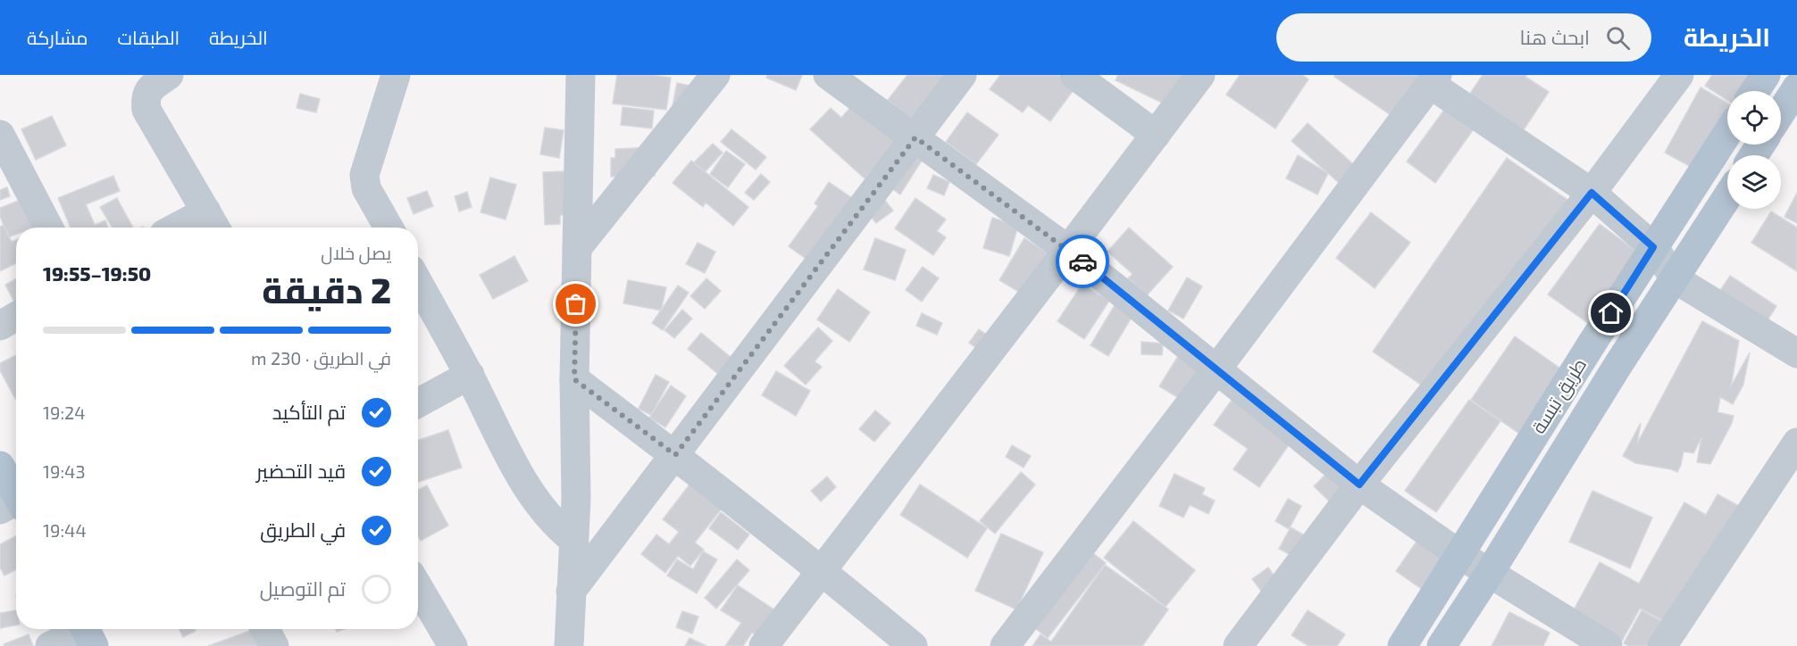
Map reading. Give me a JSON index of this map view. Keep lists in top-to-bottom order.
{
  "streets": {
    "main road": ["طريق تبسة"]
  },
  "page": {
    "header": "الخريطة",
    "search": "ابحث هنا",
    "nav": ["الخريطة", "الطبقات", "مشاركة"],
    "heading": ["2 دقيقة", "يصل خلال", "19:50–19:55"],
    "bar": "في الطريق · 230 m",
    "list": [
      ["تم التأكيد", "19:24"],
      ["قيد التحضير", "19:43"],
      ["في الطريق", "19:44"],
      "تم التوصيل"
    ]
  }
}
